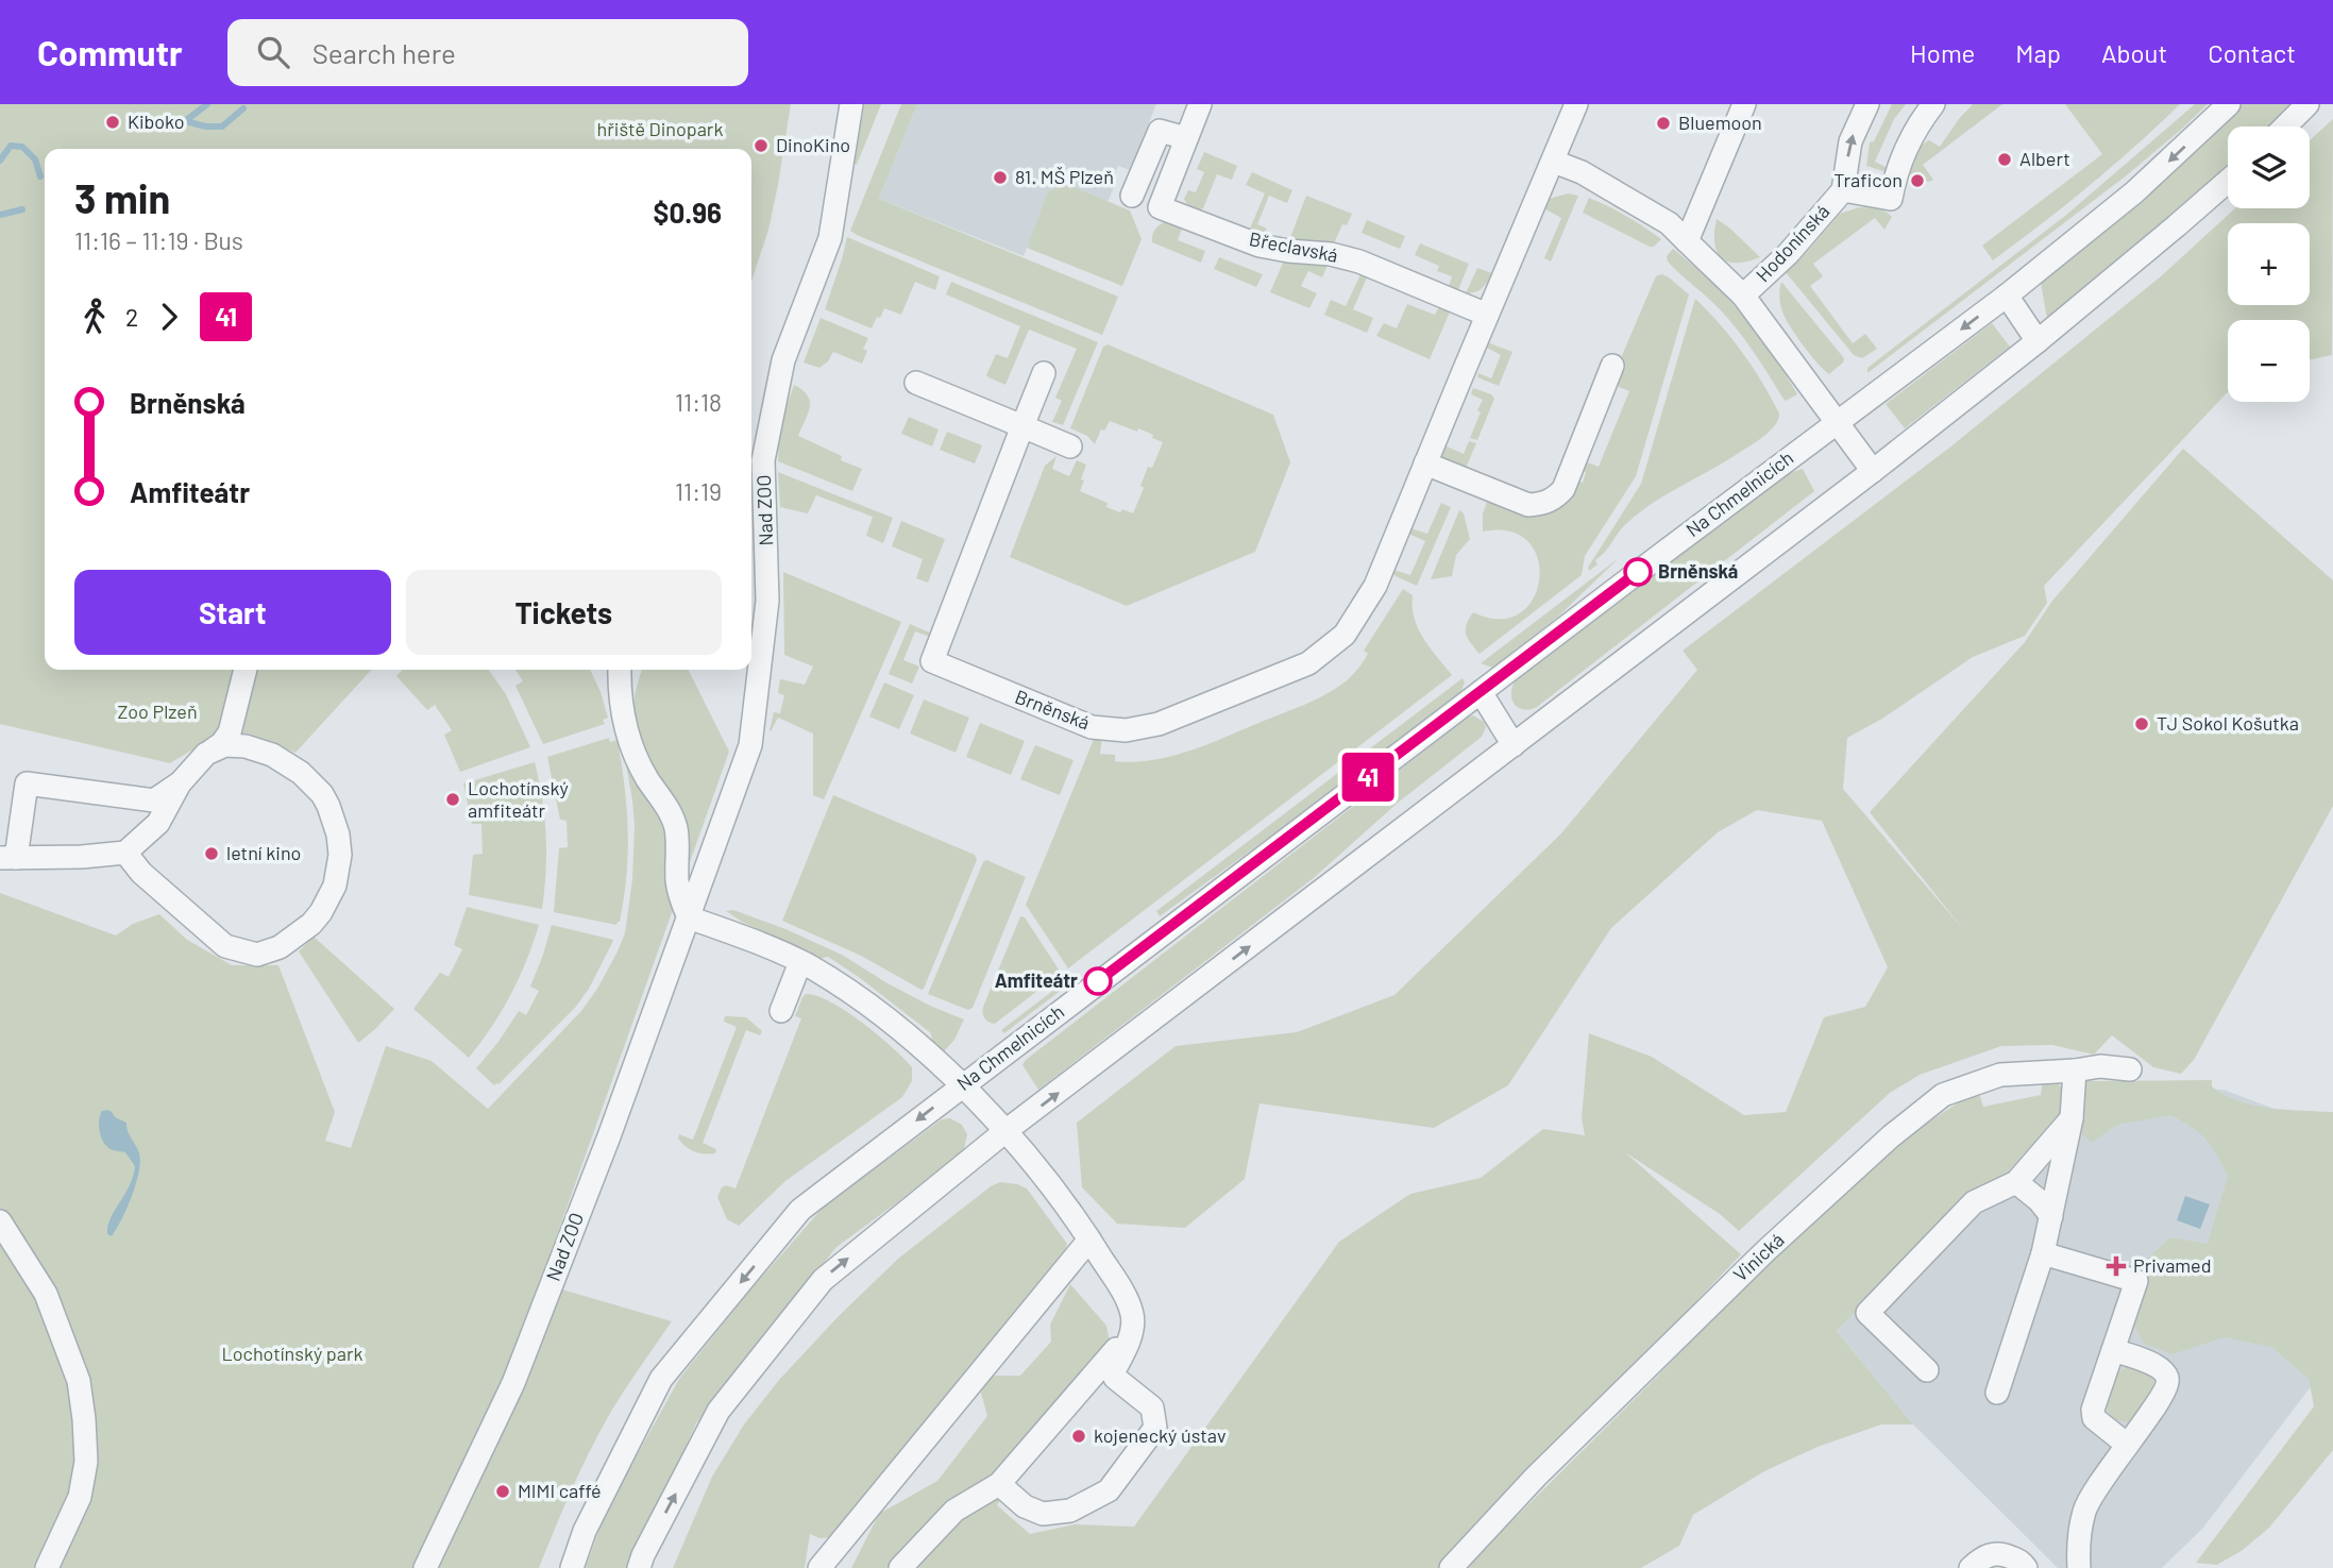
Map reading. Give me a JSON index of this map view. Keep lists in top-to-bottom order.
{
  "streets": {
    "street": [
      "Hodonínská",
      "Břeclavská",
      "Na Chmelnicích",
      "Nad ZOO",
      "Brněnská",
      "Vinická"
    ]
  },
  "crossings": [
    ["Břeclavská", "Brněnská"]
  ],
  "parks": ["hřiště Dinopark", "Zoo Plzeň", "Lochotínský park"],
  "places": {
    "other": [
      "Kiboko",
      "Bluemoon",
      "DinoKino",
      "Albert",
      "81. MŠ Plzeň",
      "Traficon",
      "Brněnská",
      "TJ Sokol Košutka",
      "Lochotínský amfiteátr",
      "letní kino",
      "Amfiteátr",
      "kojenecký ústav",
      "MIMI caffé"
    ],
    "health": ["Privamed"]
  },
  "lines": ["bus line 41"],
  "page": {
    "header": "Commutr",
    "search": "Search here",
    "nav": [
      "Home",
      "Map",
      "About",
      "Contact"
    ],
    "on_map": "41",
    "map_buttons": ["+", "−"],
    "heading": ["3 min", "11:16 – 11:19 · Bus", "$0.96"],
    "legs": ["2", "41"],
    "list": [
      {
        "name": "Brněnská",
        "value": "11:18"
      },
      {
        "name": "Amfiteátr",
        "value": "11:19"
      }
    ],
    "buttons": ["Start", "Tickets"]
  }
}
